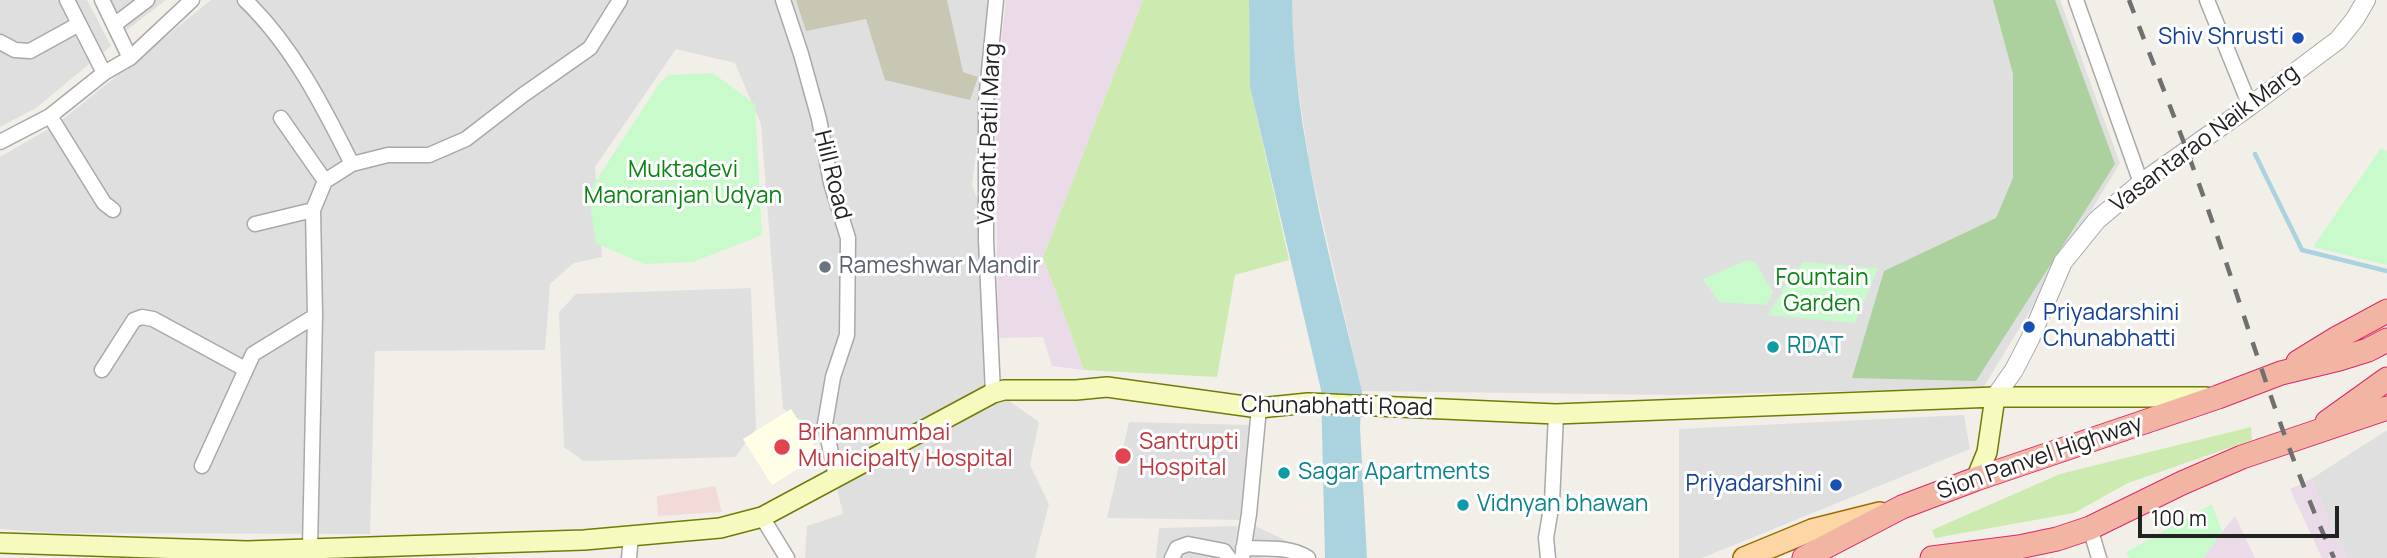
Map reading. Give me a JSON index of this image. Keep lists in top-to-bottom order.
{
  "streets": {
    "highway": ["Sion Panvel Highway"],
    "main road": ["Vasantarao Naik Marg", "Chunabhatti Road"],
    "street": ["Vasant Patil Marg", "Hill Road"]
  },
  "crossings": [
    ["Vasant Patil Marg", "Chunabhatti Road"],
    ["Vasantarao Naik Marg", "Chunabhatti Road"],
    ["Vasantarao Naik Marg", "Sion Panvel Highway"],
    ["Hill Road", "Chunabhatti Road"],
    ["Chunabhatti Road", "Sion Panvel Highway"]
  ],
  "parks": ["Muktadevi Manoranjan Udyan", "Fountain Garden"],
  "places": [
    "Shiv Shrusti",
    "Rameshwar Mandir",
    "Priyadarshini Chunabhatti",
    "RDAT",
    "Brihanmumbai Municipalty Hospital",
    "Santrupti Hospital",
    "Sagar Apartments",
    "Priyadarshini",
    "Vidnyan bhawan"
  ],
  "scale_bar": "100 m"
}
